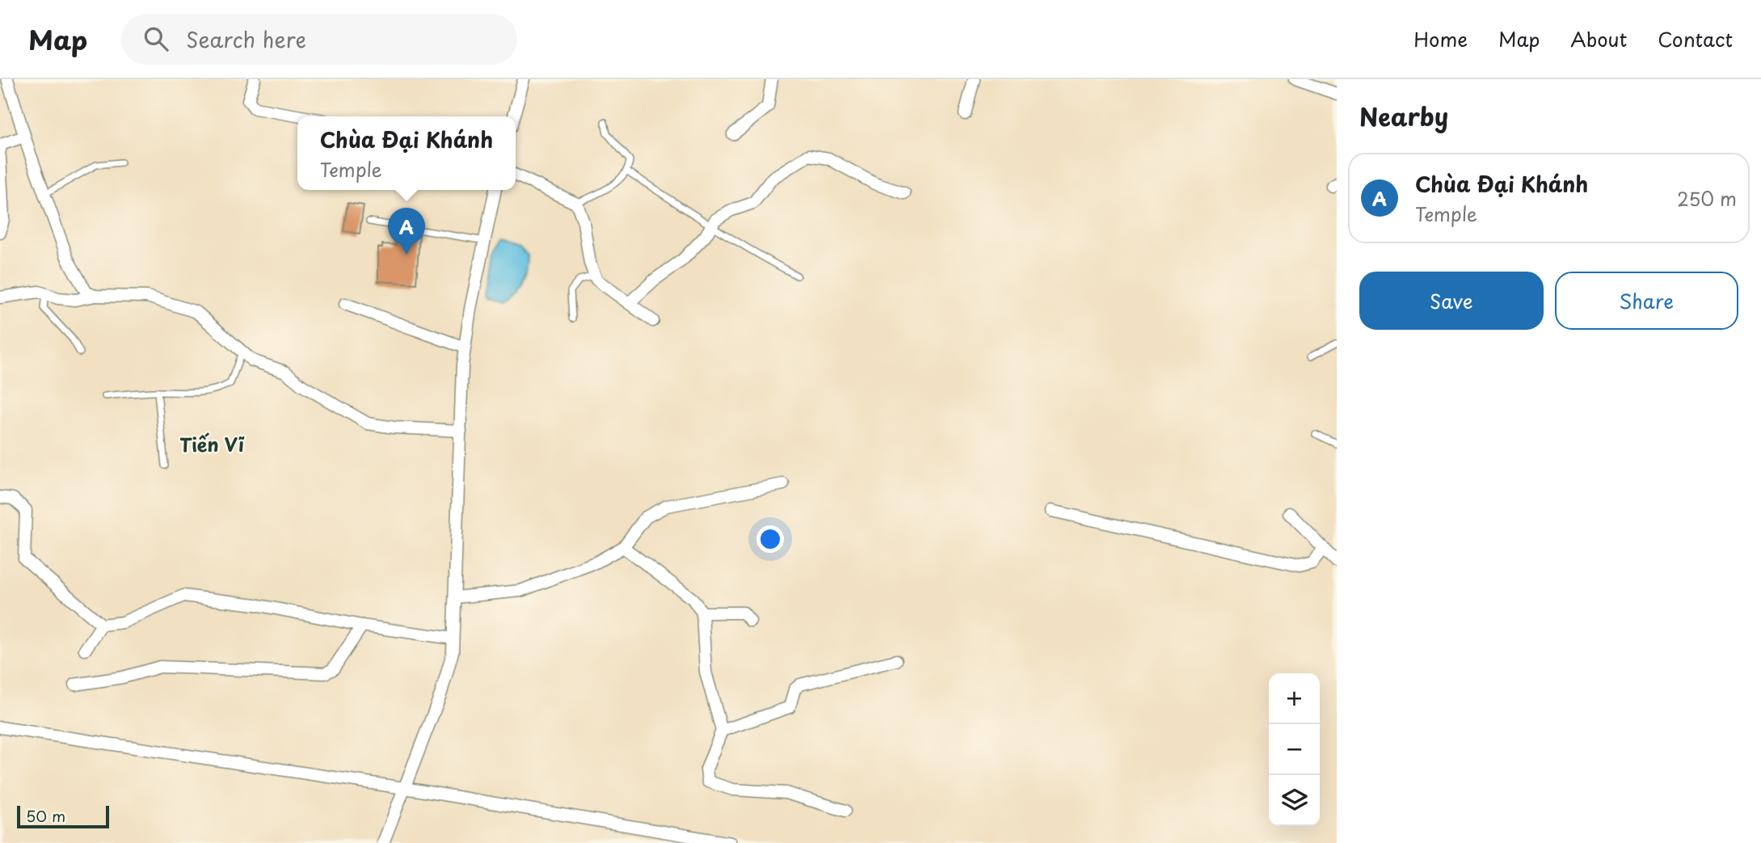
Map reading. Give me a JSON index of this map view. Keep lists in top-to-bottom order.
{
  "districts": ["Tiến Vĩ"],
  "scale_bar": "50 m",
  "page": {
    "header": "Map",
    "search": "Search here",
    "nav": [
      "Home",
      "Map",
      "About",
      "Contact"
    ],
    "heading": "Nearby",
    "popup": ["Chùa Đại Khánh", "Temple"],
    "list": [
      {
        "mark": "A",
        "name": "Chùa Đại Khánh",
        "note": "Temple",
        "value": "250 m"
      }
    ],
    "pins": "A",
    "buttons": ["Save", "Share"],
    "map_buttons": ["+", "−"],
    "scale": "50 m"
  }
}
